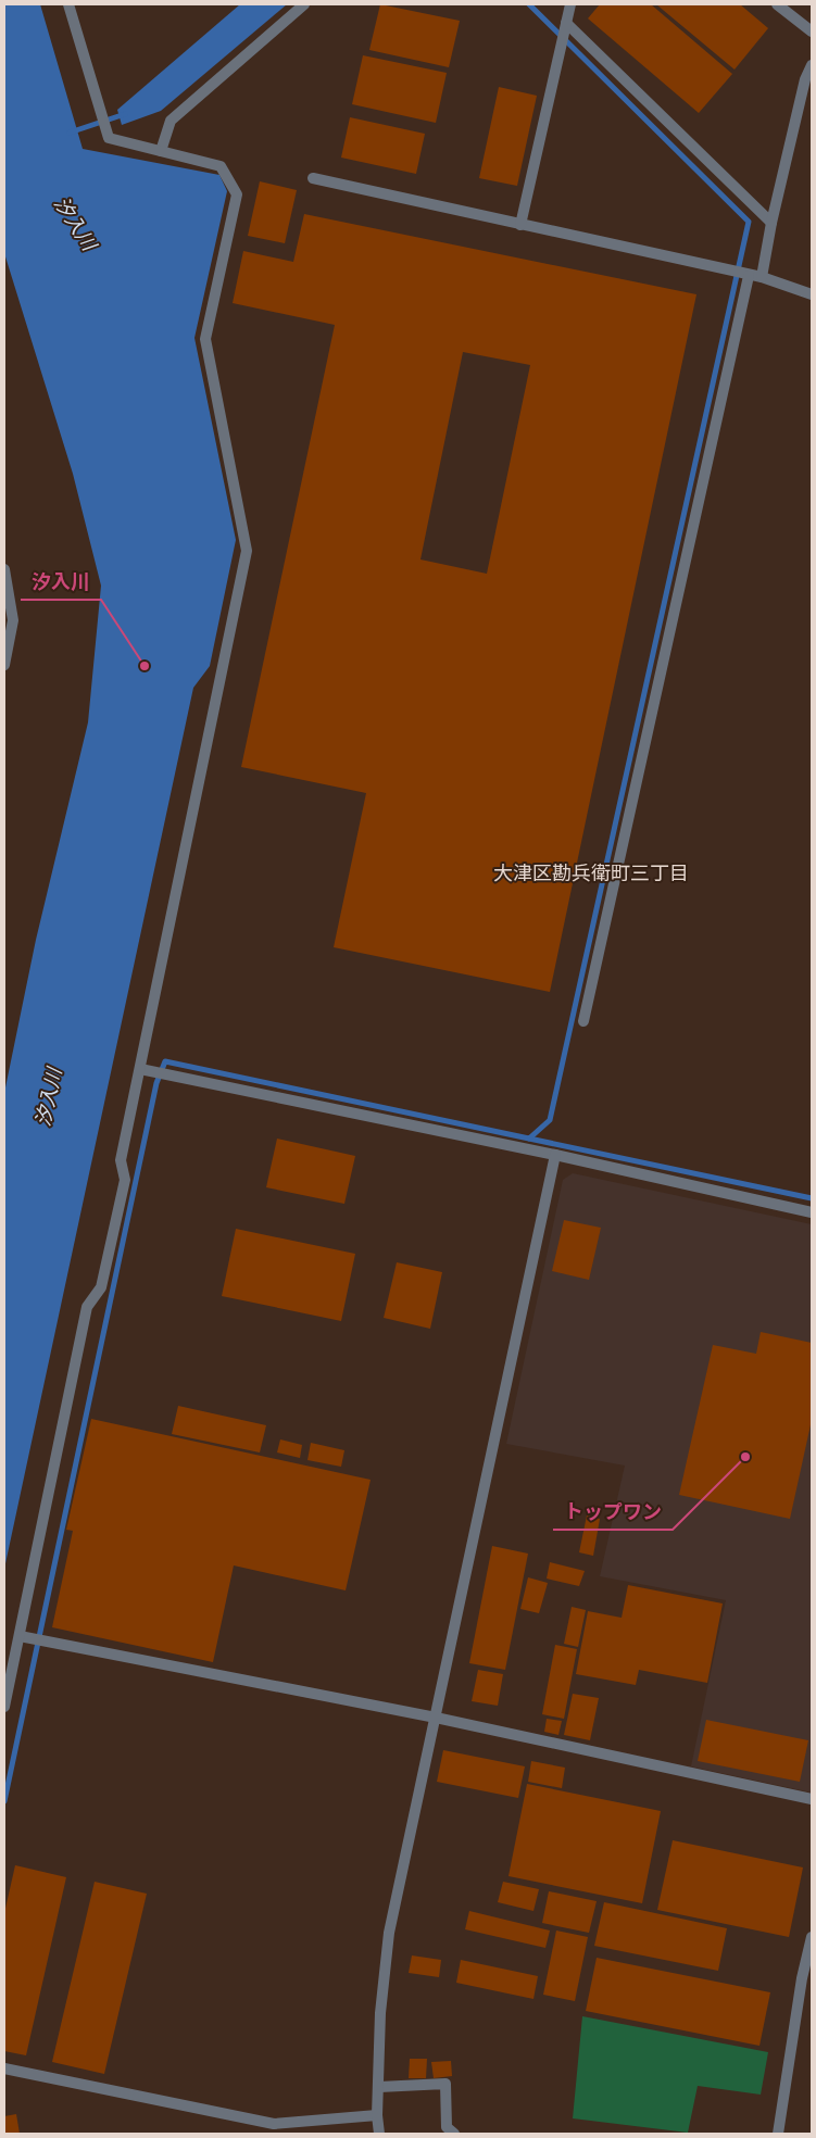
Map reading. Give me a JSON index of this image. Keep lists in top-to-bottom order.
{
  "districts": ["大津区勘兵衛町三丁目"],
  "water": ["汐入川"],
  "places": ["汐入川", "トップワン"]
}
